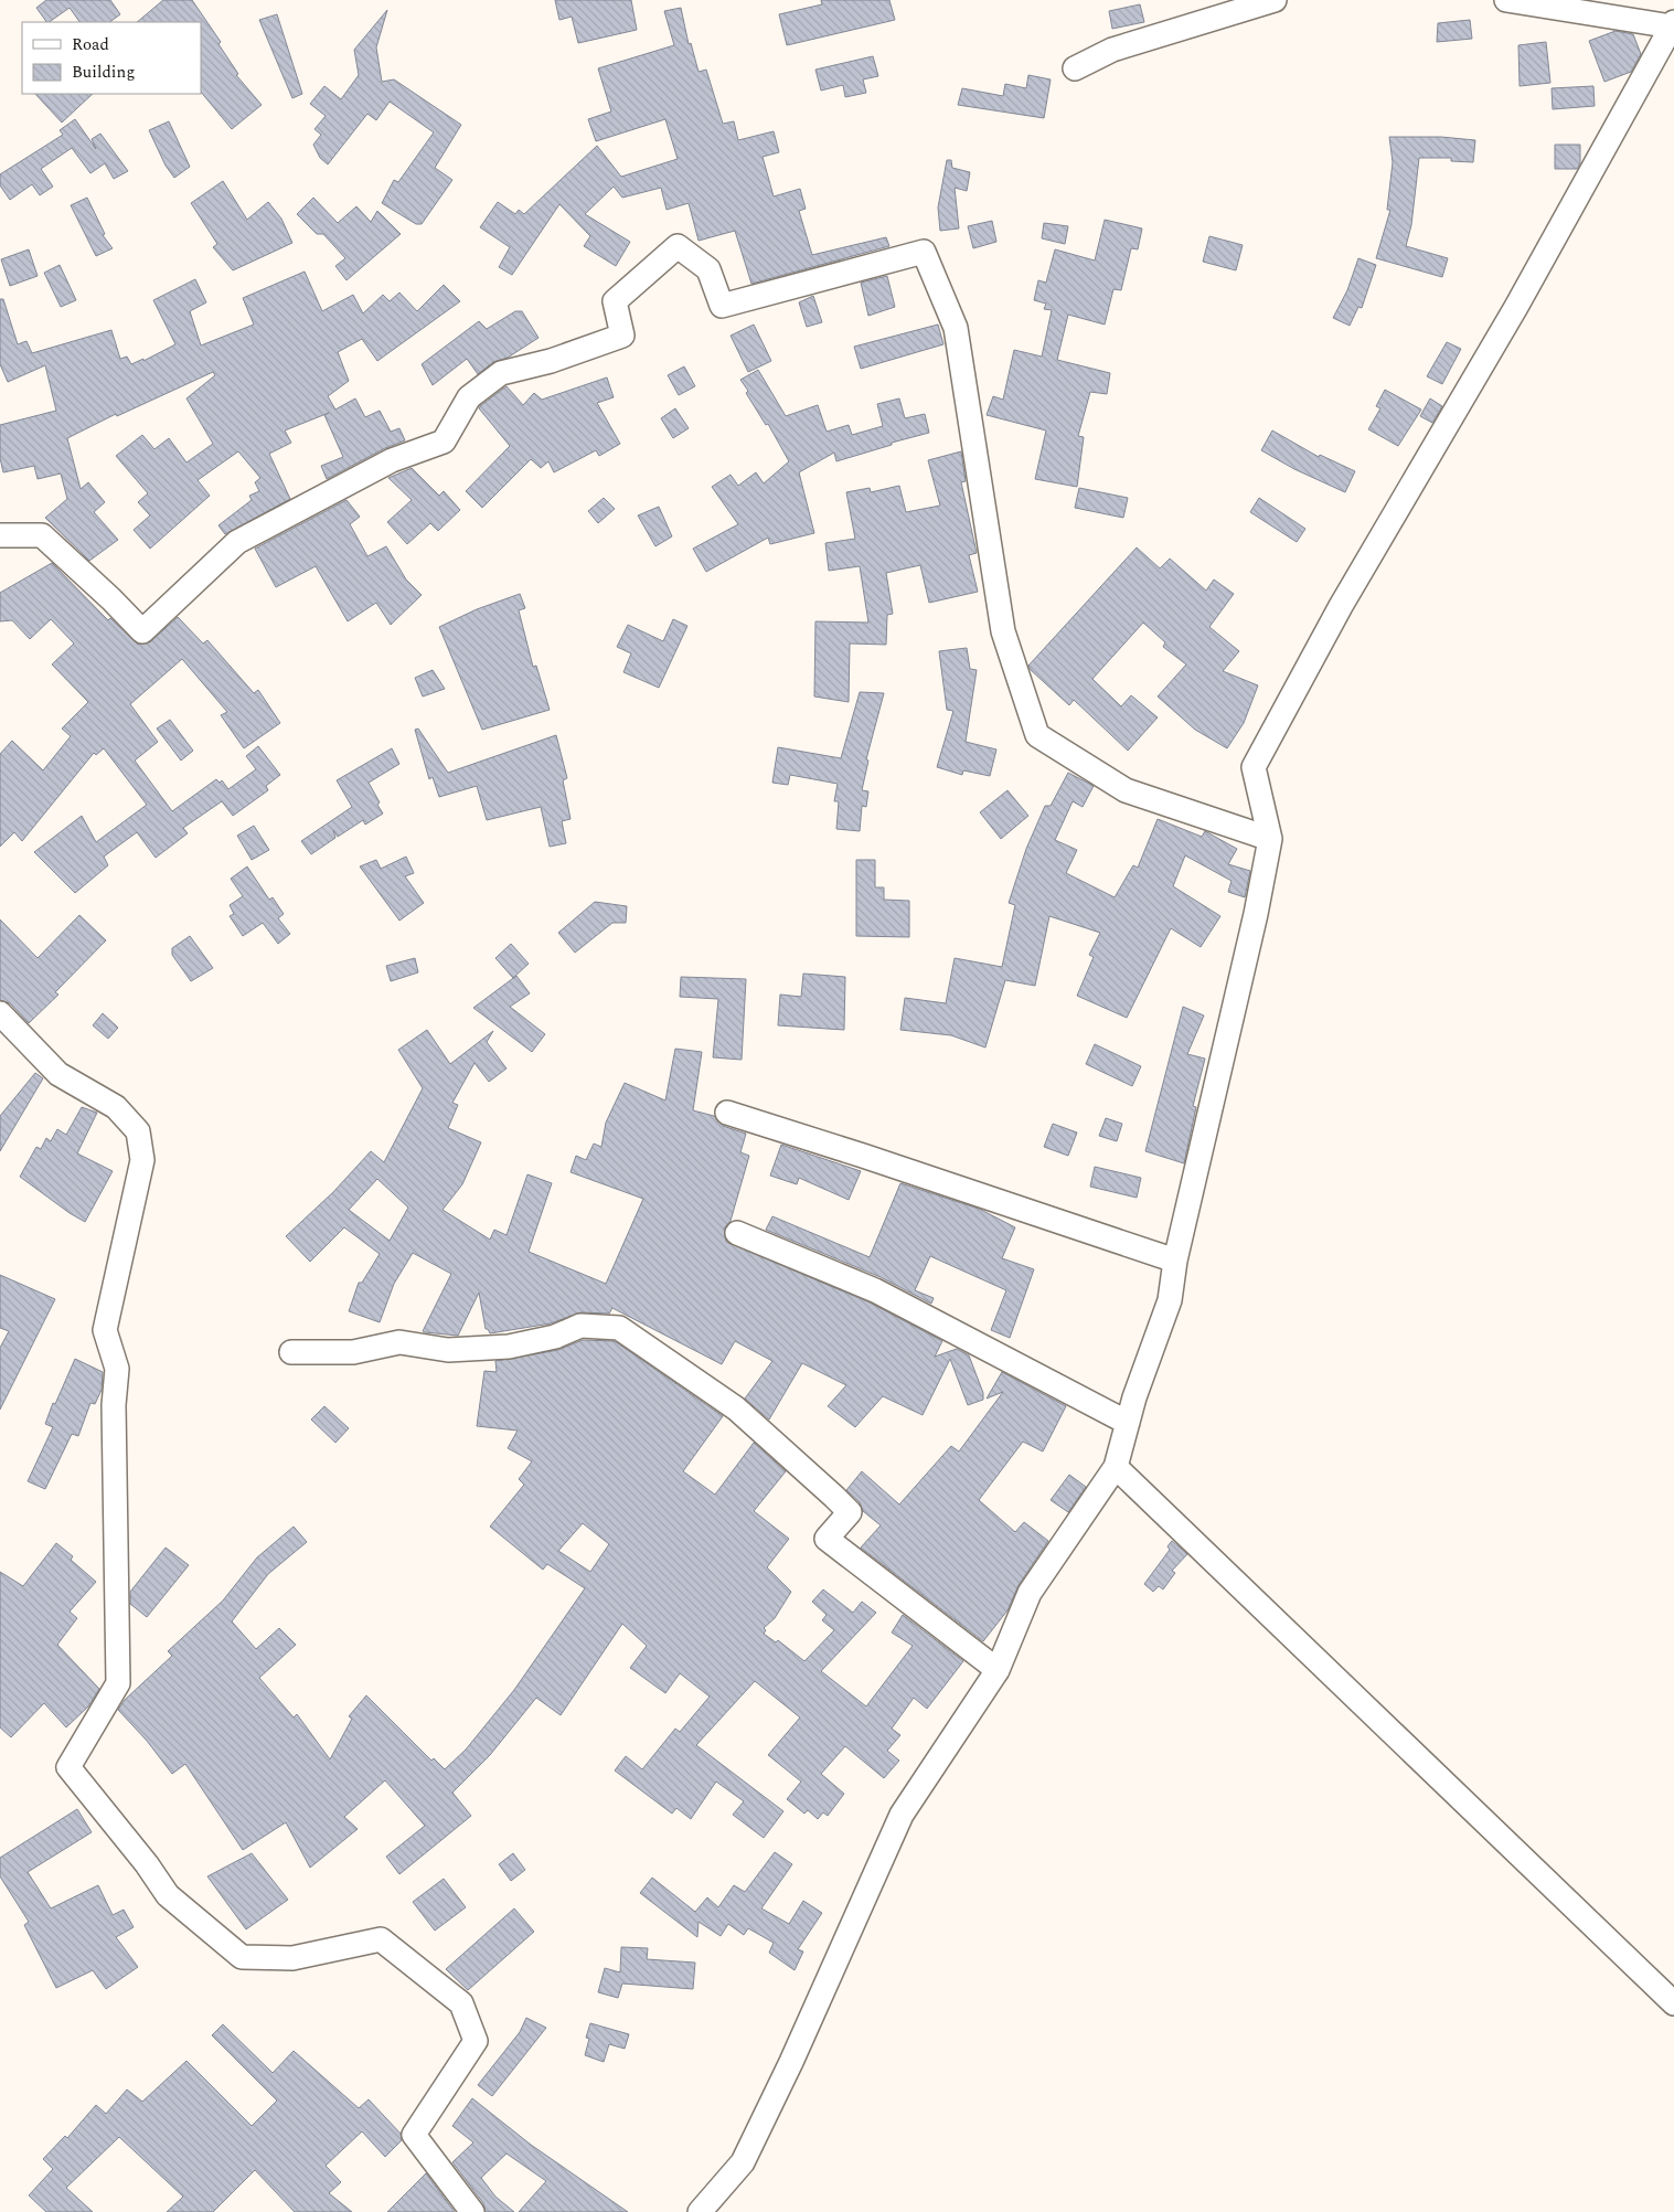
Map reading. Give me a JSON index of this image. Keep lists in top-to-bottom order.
{
  "legend": ["Road", "Building"]
}
